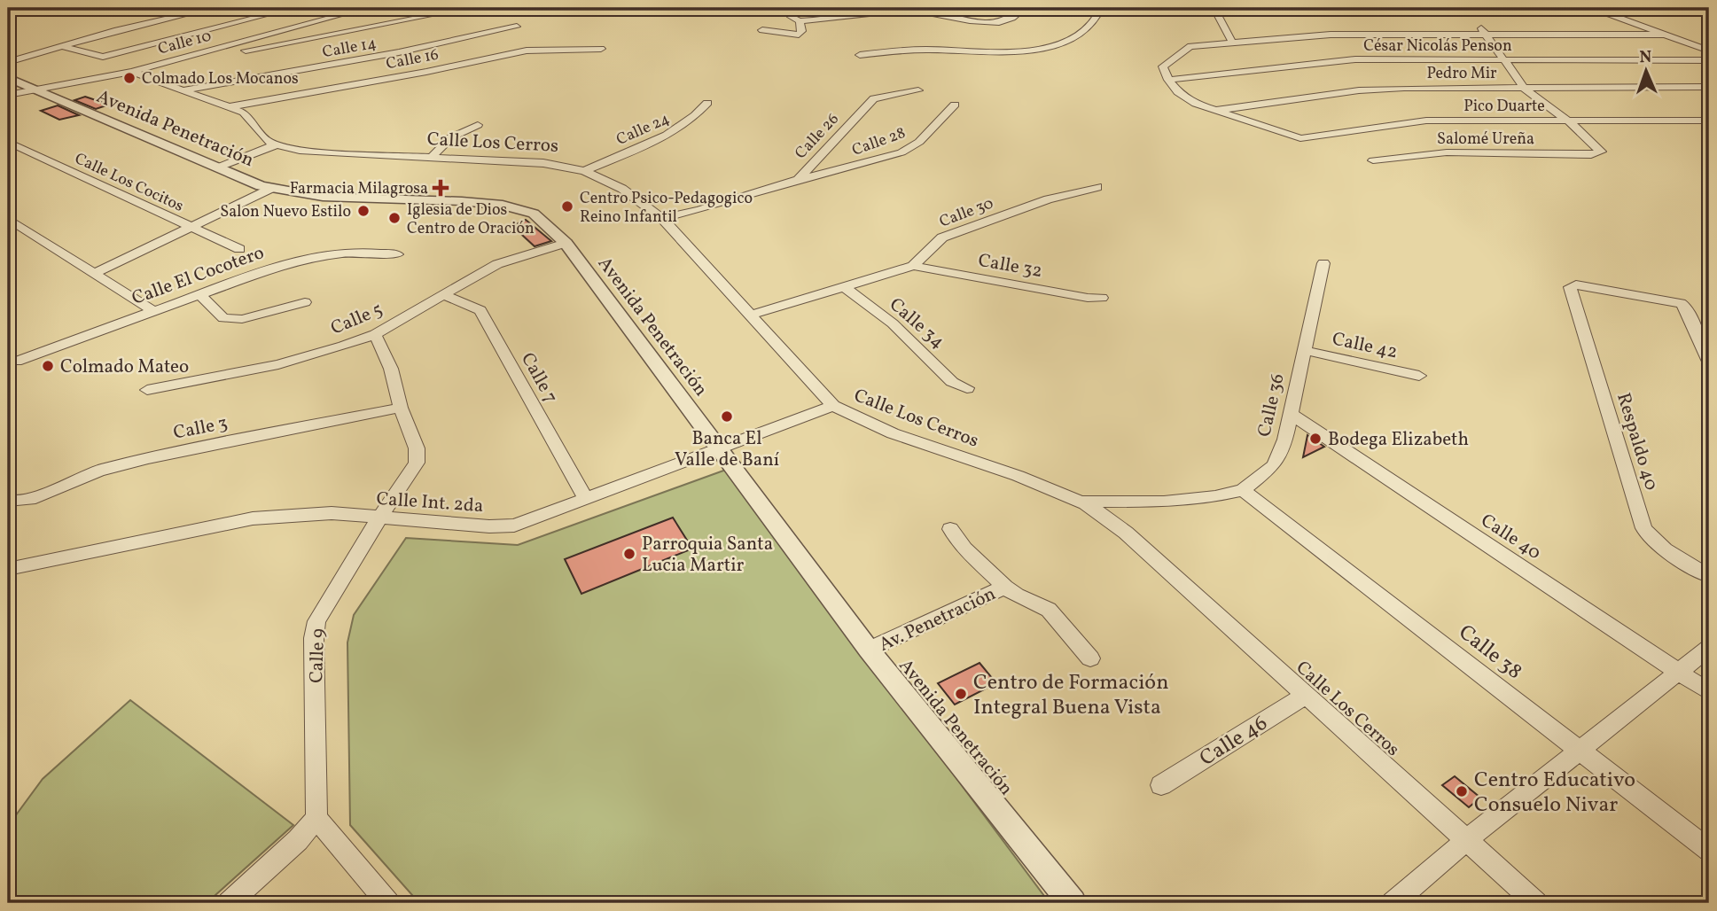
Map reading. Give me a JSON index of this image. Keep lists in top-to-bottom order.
{
  "streets": {
    "street": [
      "Calle 10",
      "César Nicolás Penson",
      "Calle 14",
      "Calle 16",
      "Pedro Mir",
      "Pico Duarte",
      "Avenida Penetración",
      "Calle 24",
      "Calle 26",
      "Salomé Ureña",
      "Calle 28",
      "Calle Los Cerros",
      "Calle Los Cocitos",
      "Calle 30",
      "Calle 32",
      "Calle El Cocotero",
      "Calle 5",
      "Calle 34",
      "Calle 42",
      "Calle 7",
      "Calle 36",
      "Calle 3",
      "Respaldo 40",
      "Calle Int. 2da",
      "Calle 40",
      "Av. Penetración",
      "Calle 38",
      "Calle 9",
      "Calle 46"
    ]
  },
  "crossings": [
    ["Calle 10", "Avenida Penetración"],
    ["Calle 10", "Calle Los Cerros"],
    ["Calle 14", "Calle Los Cerros"],
    ["Calle 16", "Calle Los Cerros"],
    ["Pedro Mir", "Pico Duarte"],
    ["Pico Duarte", "Salomé Ureña"],
    ["Avenida Penetración", "Calle 5"],
    ["Avenida Penetración", "Calle Int. 2da"],
    ["Avenida Penetración", "Av. Penetración"],
    ["Calle 24", "Calle Los Cerros"],
    ["Calle 26", "Calle 28"],
    ["Calle 26", "Calle Los Cerros"],
    ["Calle Los Cerros", "Calle 30"],
    ["Calle Los Cerros", "Calle 36"],
    ["Calle Los Cerros", "Calle Int. 2da"],
    ["Calle Los Cerros", "Calle 46"],
    ["Calle 30", "Calle 32"],
    ["Calle 30", "Calle 34"],
    ["Calle 5", "Calle 7"],
    ["Calle 5", "Calle 9"],
    ["Calle 42", "Calle 36"],
    ["Calle 7", "Calle Int. 2da"],
    ["Calle 36", "Calle 40"],
    ["Calle 36", "Calle 38"],
    ["Calle 3", "Calle 9"],
    ["Calle Int. 2da", "Calle 9"]
  ],
  "places": {
    "other": [
      "Colmado Los Mocanos",
      "Centro Psico-Pedagogico Reino Infantil",
      "Salon Nuevo Estilo",
      "Iglesia de Dios Centro de Oración",
      "Colmado Mateo",
      "Banca El Valle de Baní",
      "Bodega Elizabeth",
      "Parroquia Santa Lucia Martir",
      "Centro de Formación Integral Buena Vista",
      "Centro Educativo Consuelo Nivar"
    ],
    "health": ["Farmacia Milagrosa"]
  },
  "north": "top"
}
